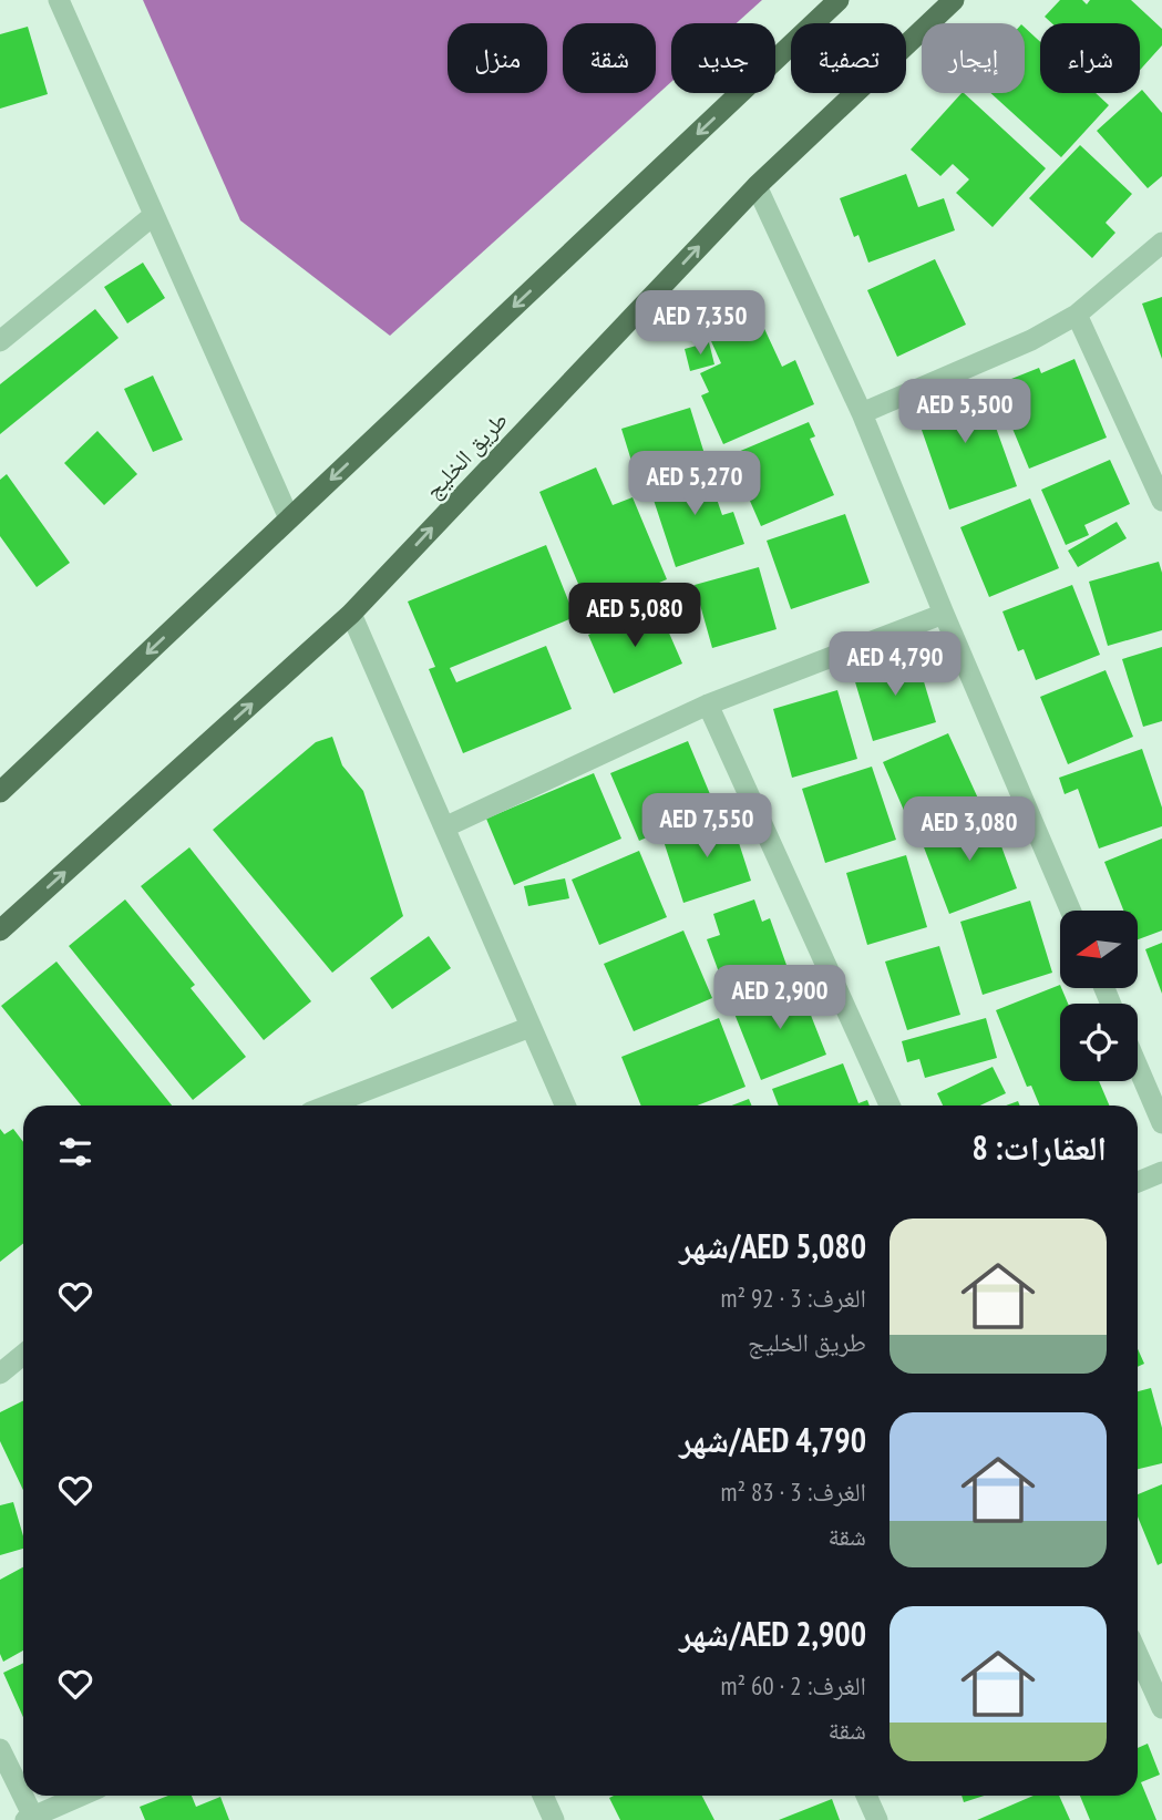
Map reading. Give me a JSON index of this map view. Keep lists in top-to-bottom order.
{
  "streets": {
    "main road": ["طريق الخليج"]
  },
  "north": "left",
  "page": {
    "chip": [
      "شراء",
      "إيجار",
      "تصفية",
      "جديد",
      "شقة",
      "منزل"
    ],
    "price": [
      "AED 7,350",
      "AED 5,500",
      "AED 5,270",
      "AED 5,080",
      "AED 4,790",
      "AED 7,550",
      "AED 3,080",
      "AED 2,900"
    ],
    "heading": "العقارات: 8",
    "list": [
      {
        "name": "AED 5,080/شهر",
        "note": "الغرف: 3 · 92 m² · طريق الخليج"
      },
      {
        "name": "AED 4,790/شهر",
        "note": "الغرف: 3 · 83 m² · شقة"
      },
      {
        "name": "AED 2,900/شهر",
        "note": "الغرف: 2 · 60 m² · شقة"
      }
    ]
  }
}
